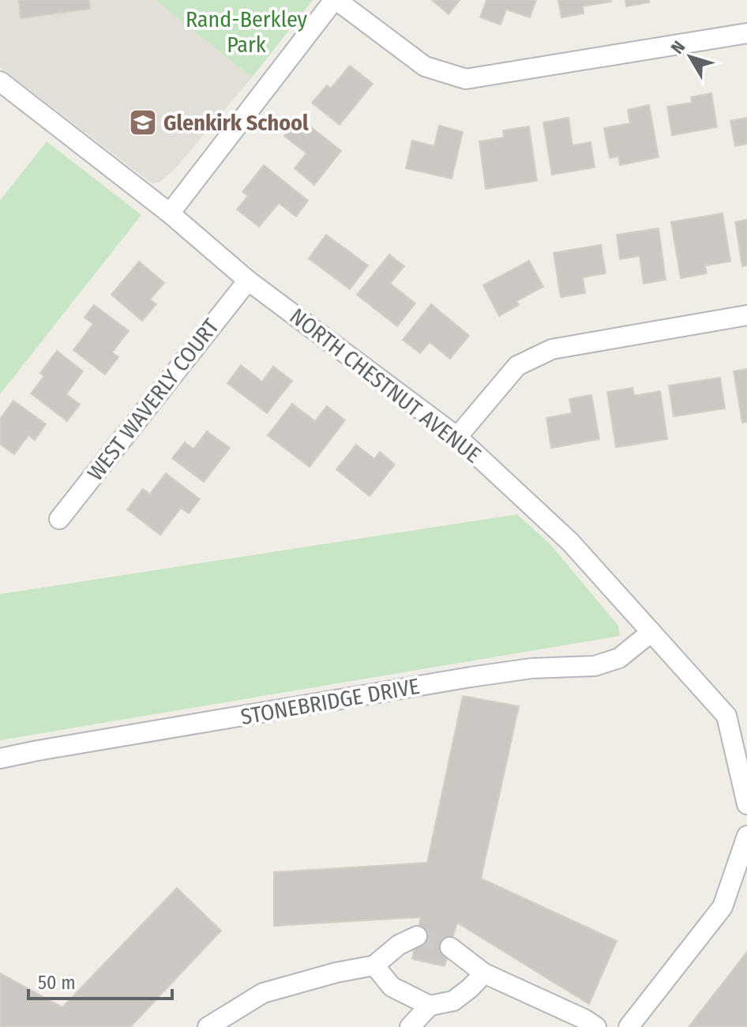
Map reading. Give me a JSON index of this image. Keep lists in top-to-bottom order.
{
  "streets": {
    "street": ["NORTH CHESTNUT AVENUE", "WEST WAVERLY COURT", "STONEBRIDGE DRIVE"]
  },
  "crossings": [
    ["NORTH CHESTNUT AVENUE", "WEST WAVERLY COURT"],
    ["NORTH CHESTNUT AVENUE", "STONEBRIDGE DRIVE"]
  ],
  "parks": ["Rand-Berkley Park"],
  "places": {
    "school or university": ["Glenkirk School"]
  },
  "scale_bar": "50 m",
  "north": "top left"
}
